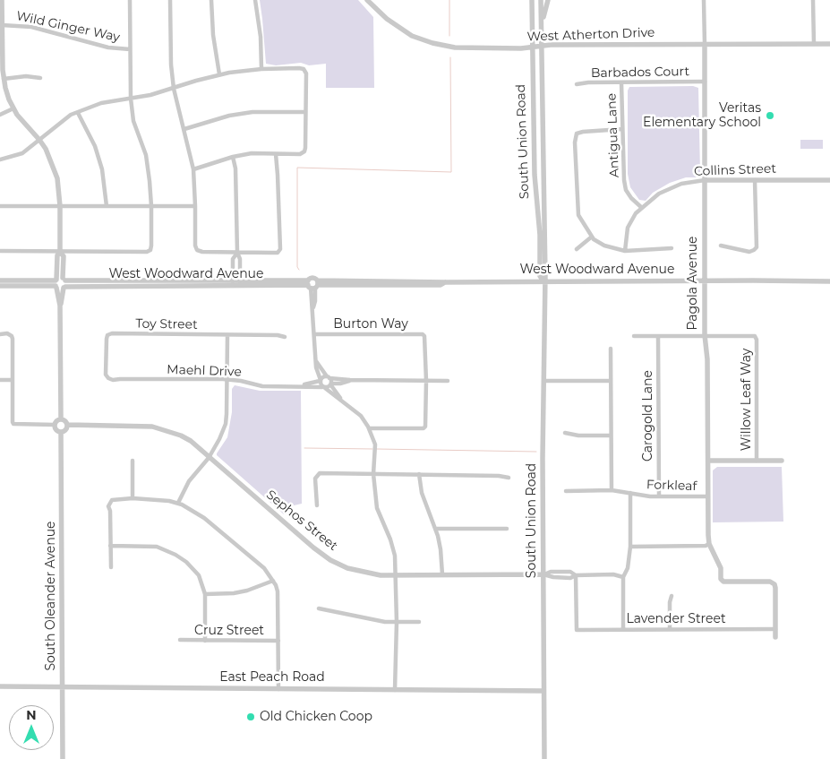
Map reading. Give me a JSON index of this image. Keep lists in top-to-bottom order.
{
  "streets": {
    "street": [
      "Wild Ginger Way",
      "West Atherton Drive",
      "Barbados Court",
      "Antigua Lane",
      "South Union Road",
      "Collins Street",
      "West Woodward Avenue",
      "Pagola Avenue",
      "Toy Street",
      "Burton Way",
      "Maehl Drive",
      "Willow Leaf Way",
      "Carogold Lane",
      "Forkleaf",
      "Sephos Street",
      "South Oleander Avenue",
      "Lavender Street",
      "Cruz Street",
      "East Peach Road"
    ]
  },
  "crossings": [
    ["West Atherton Drive", "South Union Road"],
    ["West Atherton Drive", "Pagola Avenue"],
    ["Barbados Court", "Antigua Lane"],
    ["Barbados Court", "Pagola Avenue"],
    ["Antigua Lane", "Collins Street"],
    ["South Union Road", "West Woodward Avenue"],
    ["South Union Road", "Sephos Street"],
    ["South Union Road", "East Peach Road"],
    ["Collins Street", "Pagola Avenue"],
    ["West Woodward Avenue", "Pagola Avenue"],
    ["Pagola Avenue", "Willow Leaf Way"],
    ["Pagola Avenue", "Forkleaf"],
    ["Toy Street", "Maehl Drive"],
    ["Carogold Lane", "Forkleaf"],
    ["Sephos Street", "South Oleander Avenue"],
    ["South Oleander Avenue", "East Peach Road"]
  ],
  "places": ["Veritas Elementary School", "Old Chicken Coop"],
  "north": "top"
}
